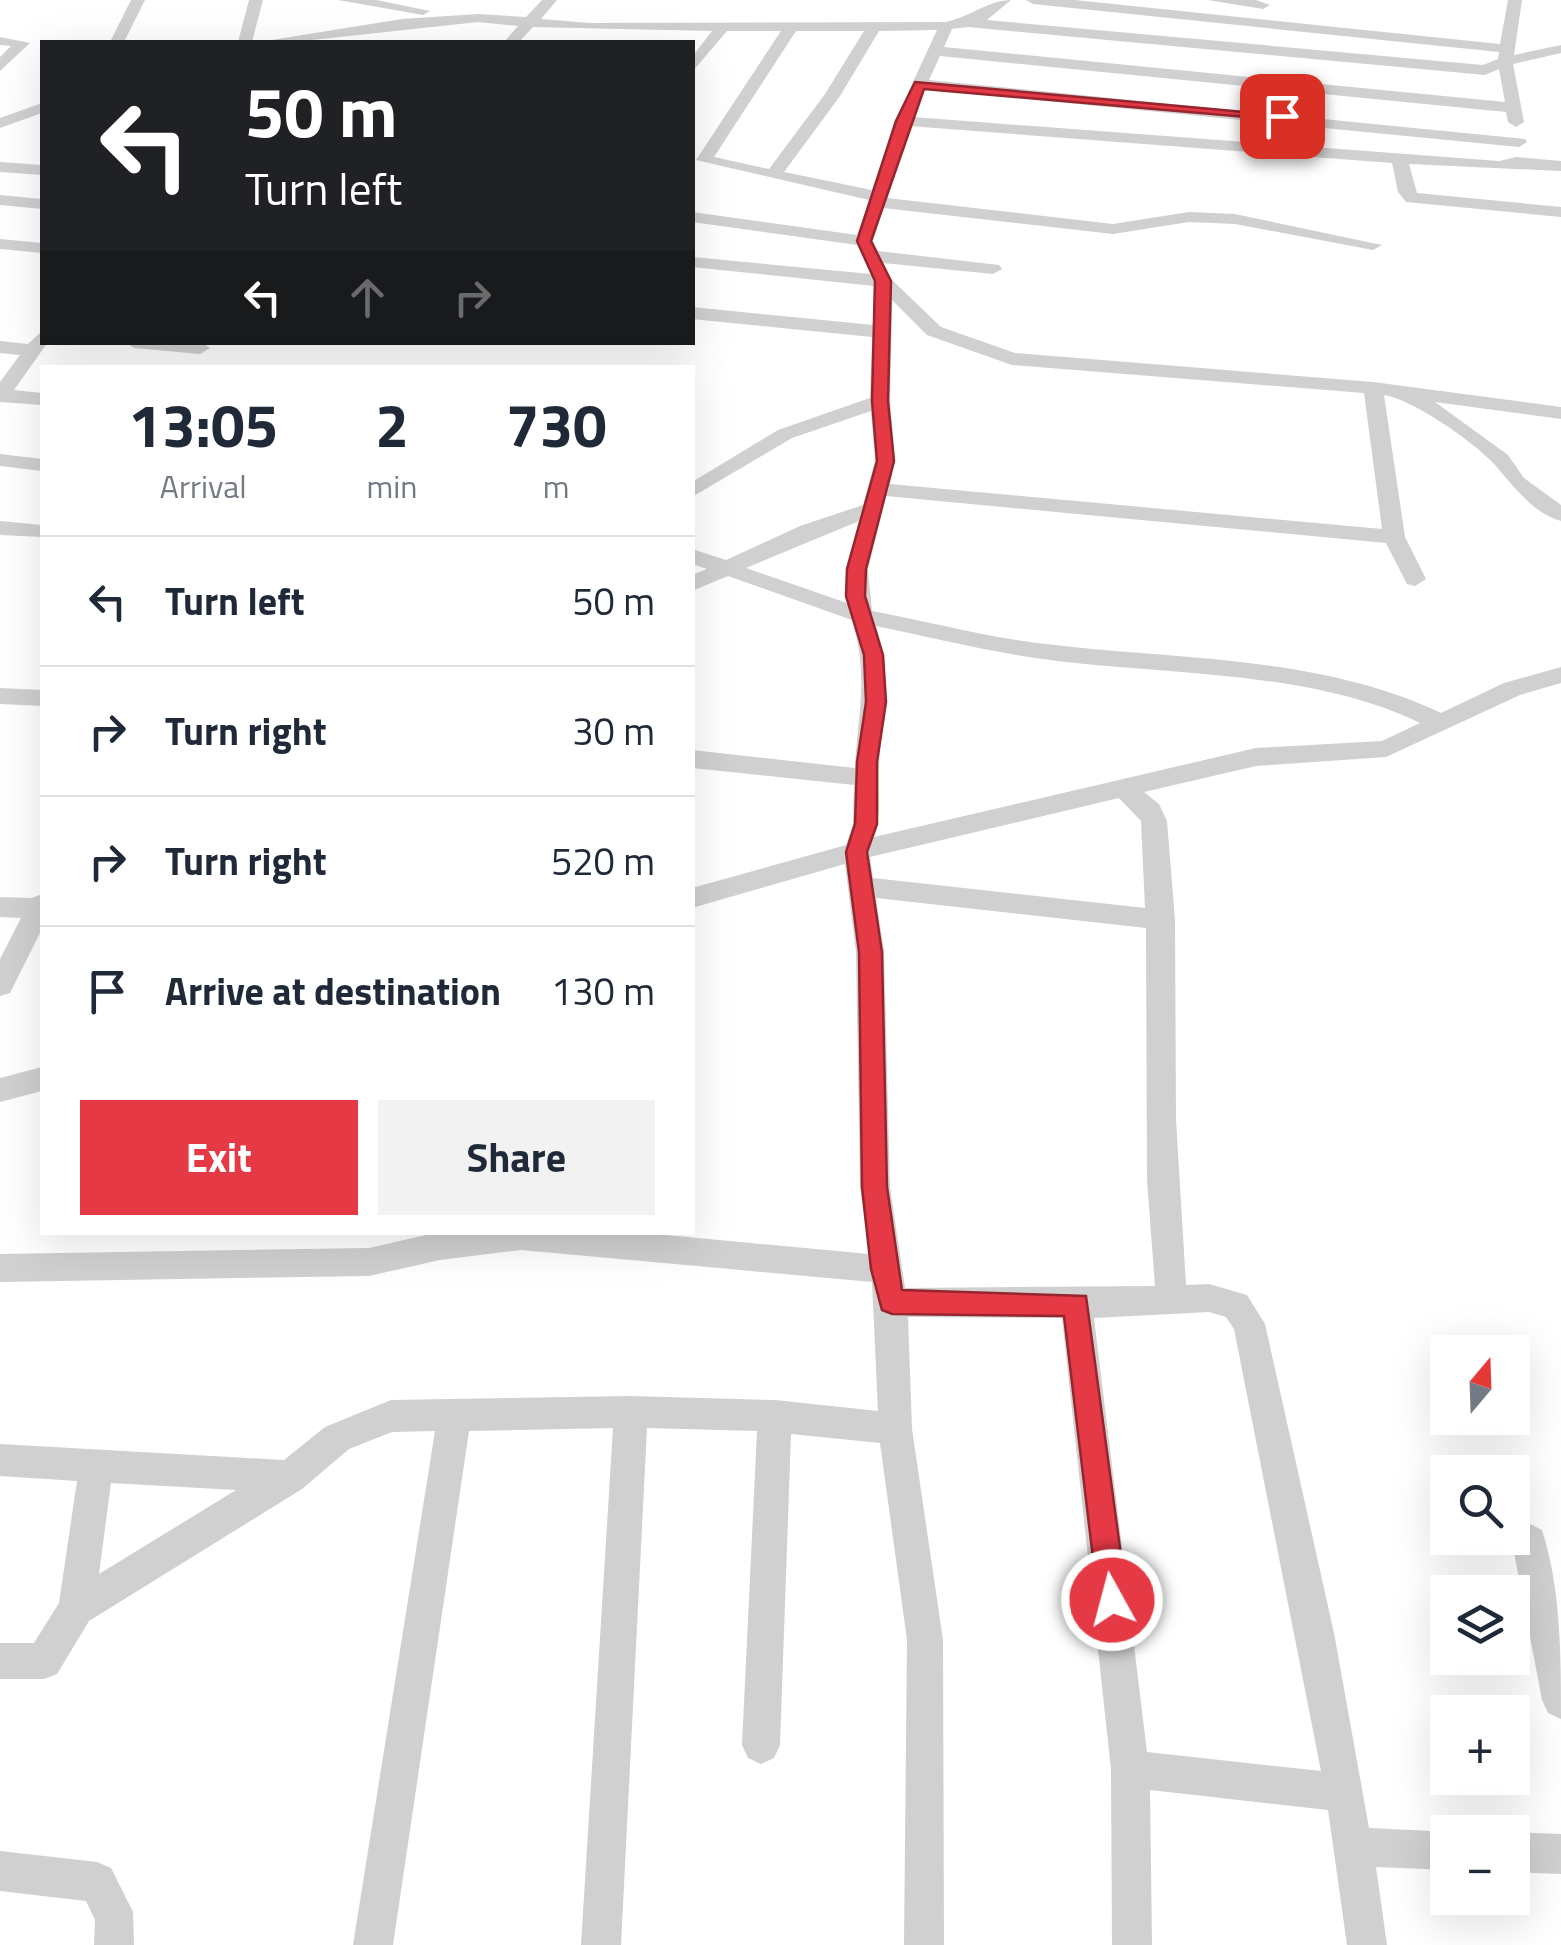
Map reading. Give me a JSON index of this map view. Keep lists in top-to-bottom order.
{
  "north": "top",
  "page": {
    "turn": ["50 m", "Turn left"],
    "eta": [
      "13:05",
      "Arrival",
      "2",
      "min",
      "730",
      "m"
    ],
    "list": [
      {
        "name": "Turn left",
        "value": "50 m"
      },
      {
        "name": "Turn right",
        "value": "30 m"
      },
      {
        "name": "Turn right",
        "value": "520 m"
      },
      {
        "name": "Arrive at destination",
        "value": "130 m"
      }
    ],
    "buttons": ["Exit", "Share"],
    "map_buttons": ["+", "−"]
  }
}
